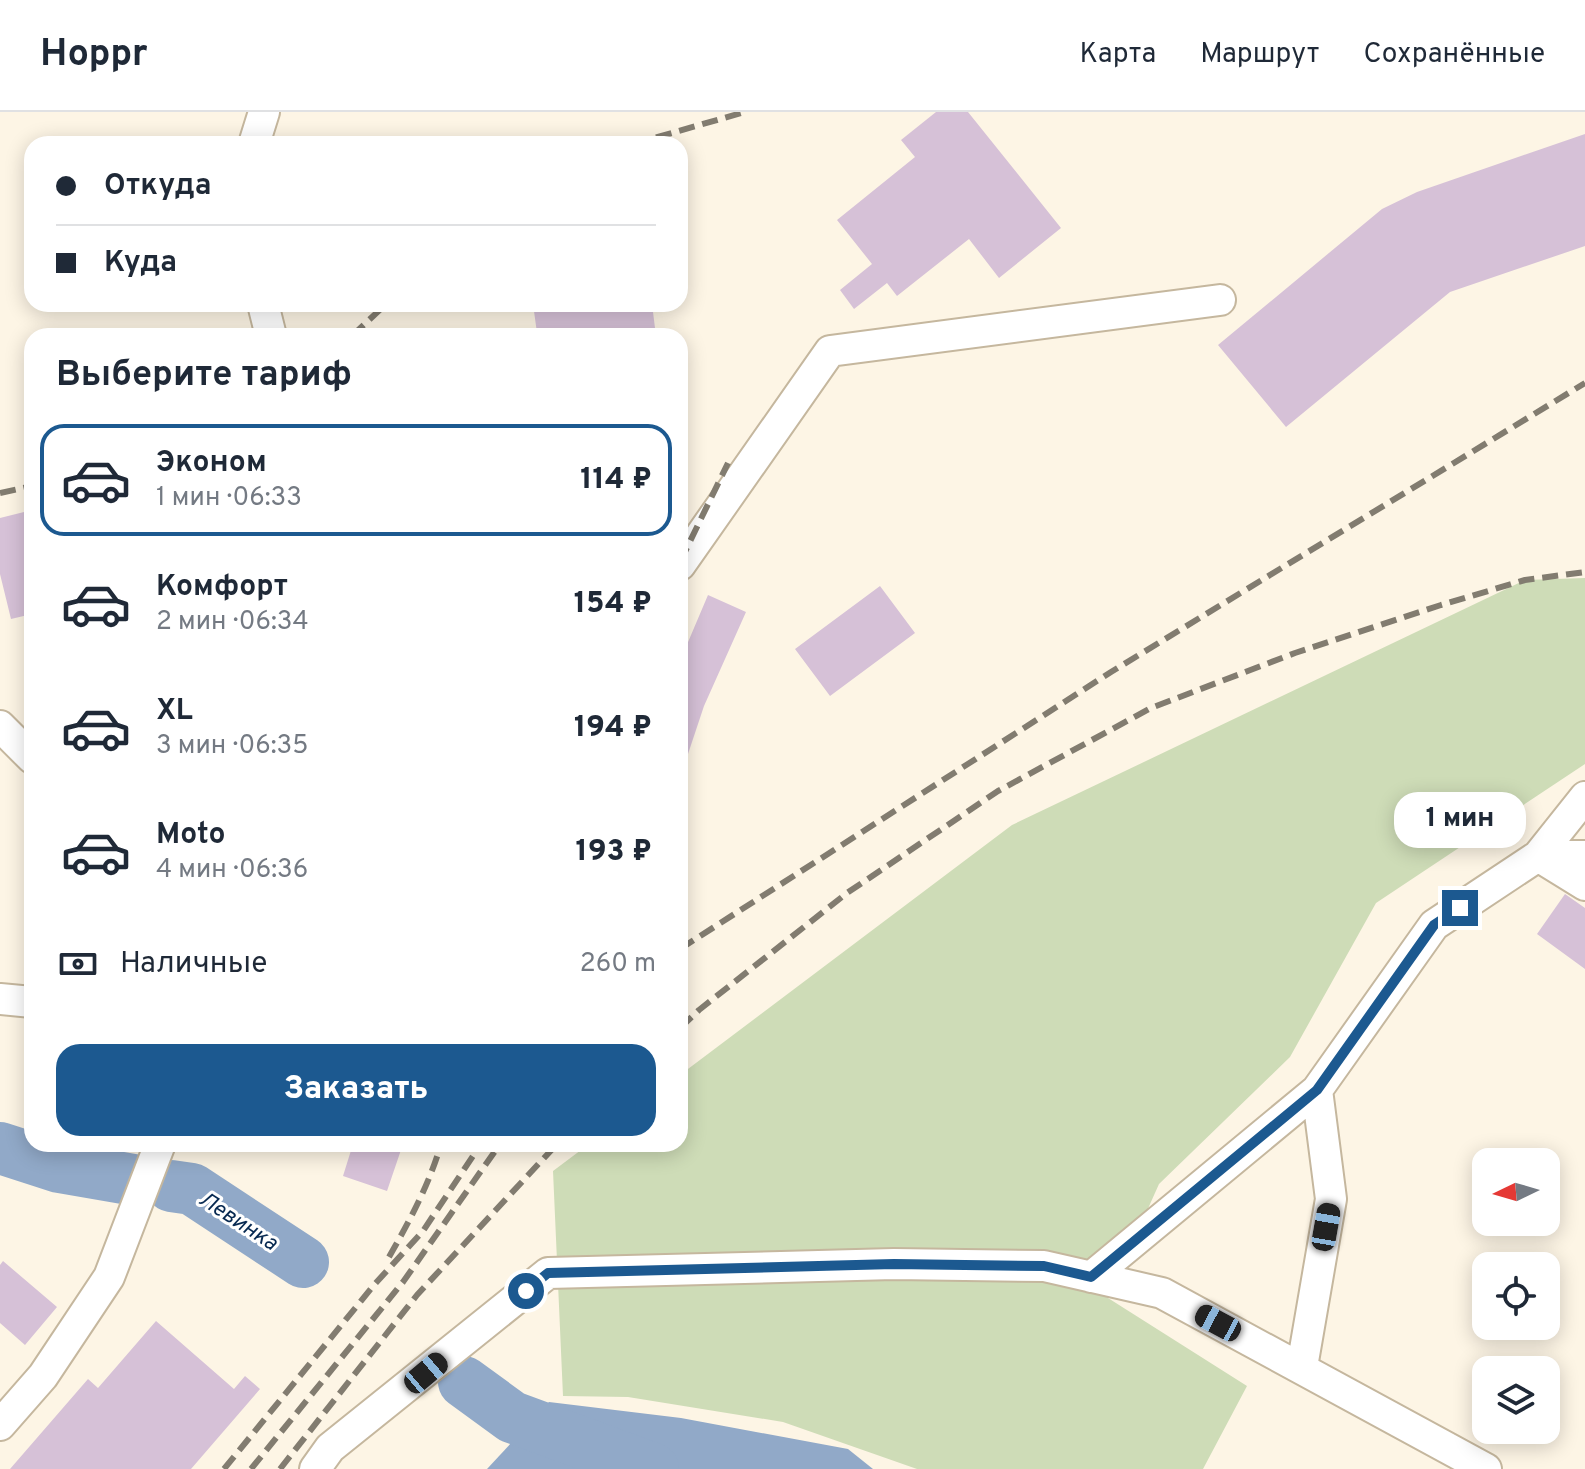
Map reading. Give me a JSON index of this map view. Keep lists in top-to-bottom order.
{
  "water": ["Левинка"],
  "north": "left",
  "page": {
    "header": "Hoppr",
    "nav": ["Карта", "Маршрут", "Сохранённые"],
    "banner": ["Откуда", "Куда"],
    "heading": "Выберите тариф",
    "list": [
      {
        "name": "Эконом",
        "note": "1 мин · 06:33",
        "value": "114 ₽"
      },
      {
        "name": "Комфорт",
        "note": "2 мин · 06:34",
        "value": "154 ₽"
      },
      {
        "name": "XL",
        "note": "3 мин · 06:35",
        "value": "194 ₽"
      },
      {
        "name": "Moto",
        "note": "4 мин · 06:36",
        "value": "193 ₽"
      }
    ],
    "bubble": "1 мин",
    "pay": ["Наличные", "260 m"],
    "buttons": "Заказать"
  }
}
